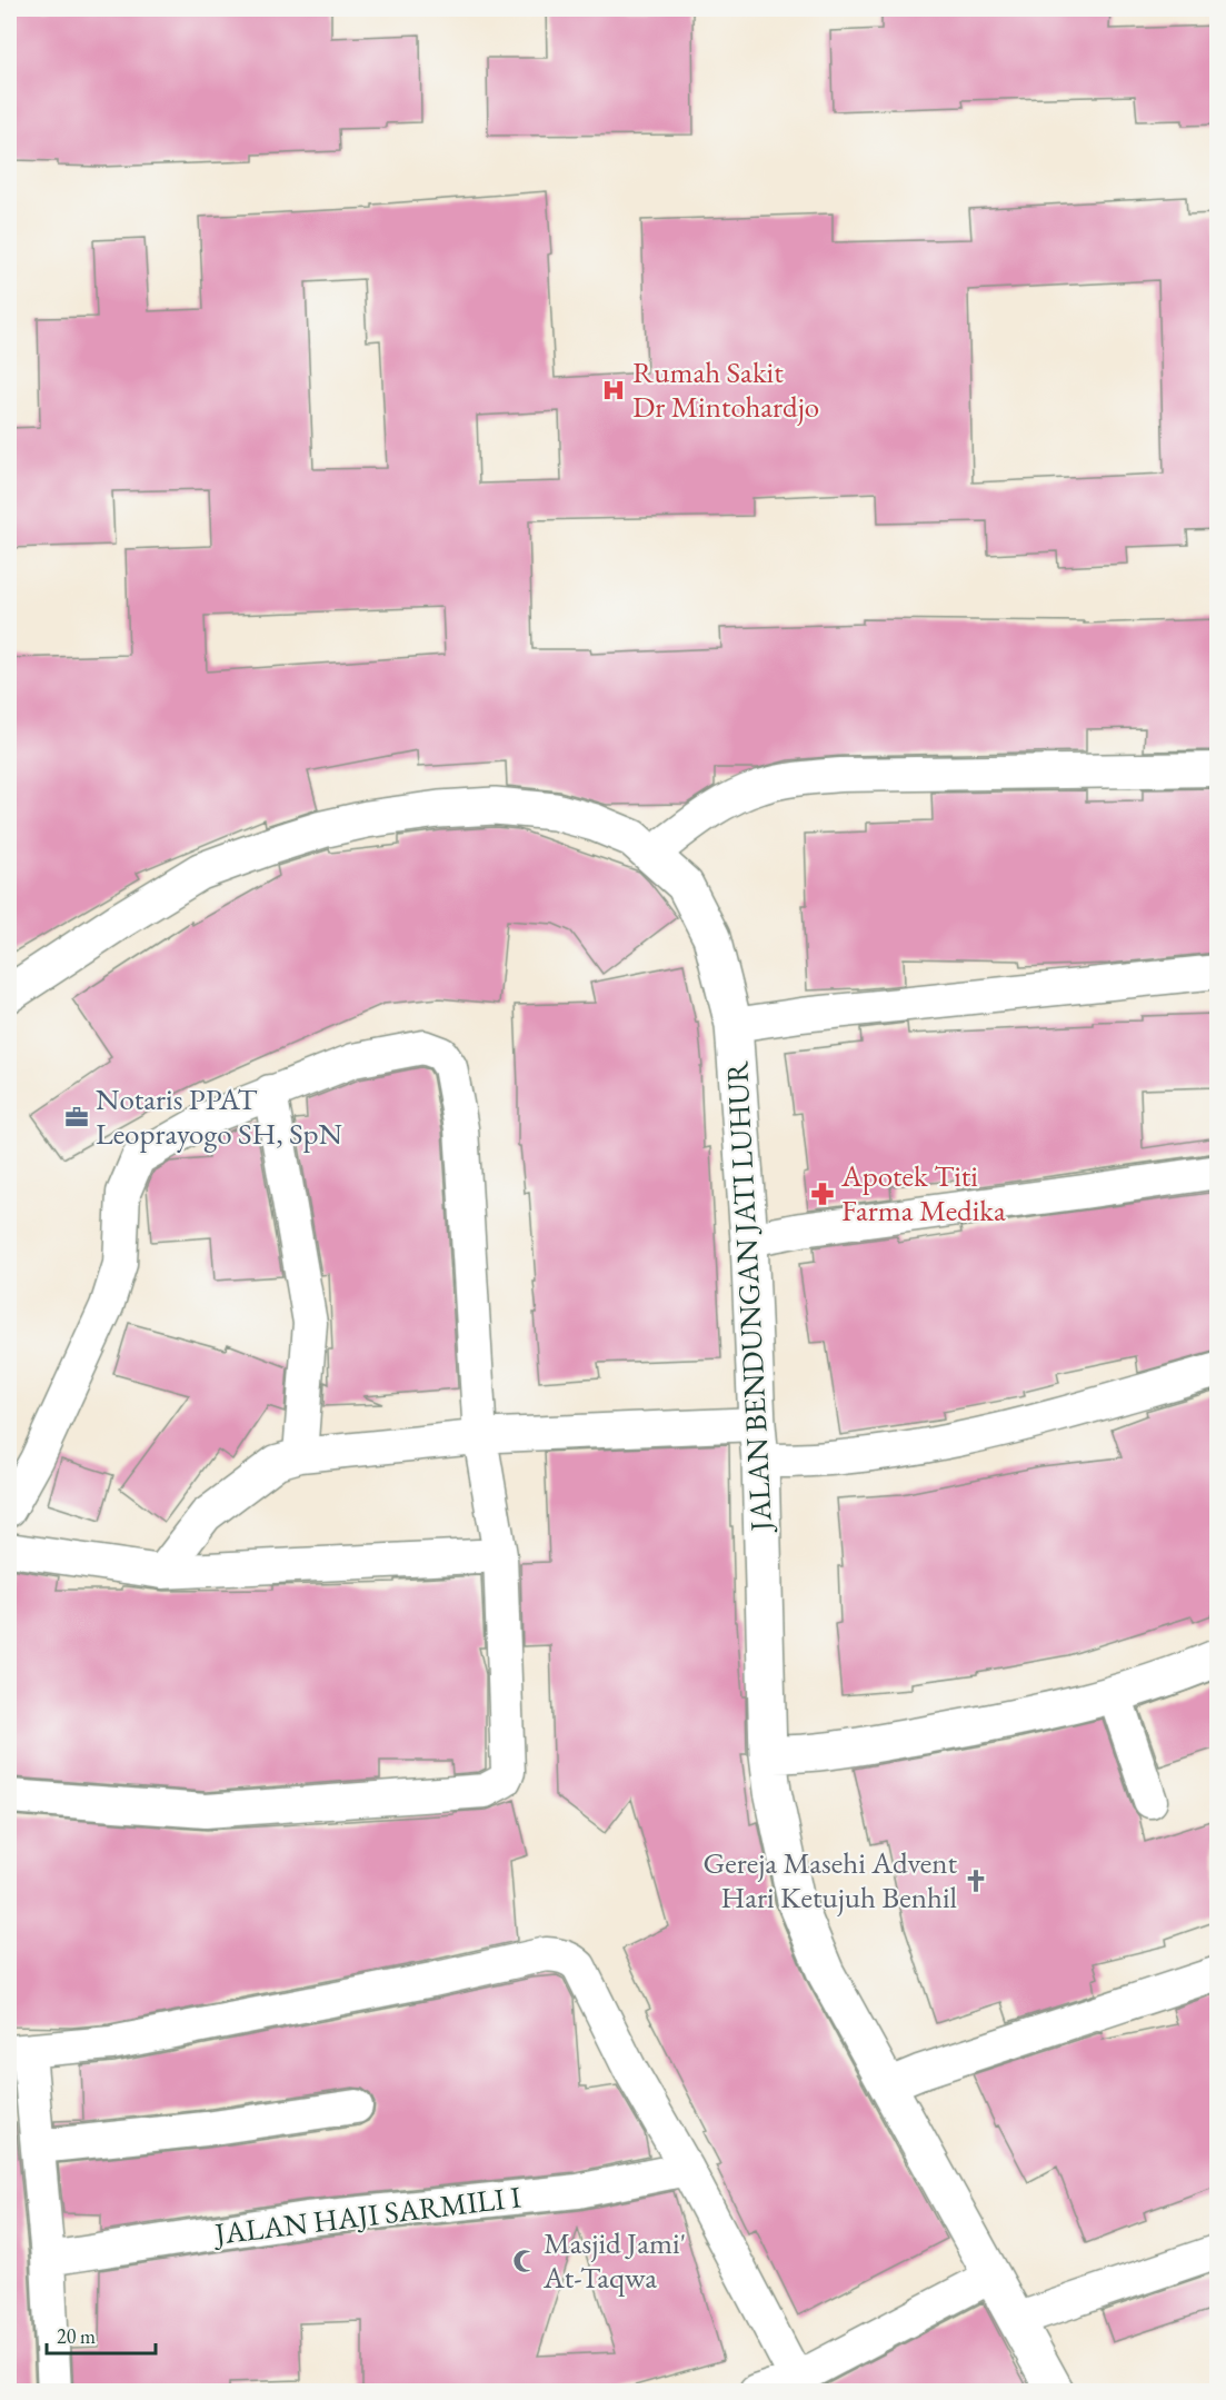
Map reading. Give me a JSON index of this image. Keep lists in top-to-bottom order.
{
  "streets": {
    "street": ["JALAN BENDUNGAN JATI LUHUR", "JALAN HAJI SARMILI I"]
  },
  "places": {
    "hospital": ["Rumah Sakit Dr Mintohardjo"],
    "office": ["Notaris PPAT Leoprayogo SH, SpN"],
    "pharmacy": ["Apotek Titi Farma Medika"],
    "church": ["Gereja Masehi Advent Hari Ketujuh Benhil"],
    "mosque": ["Masjid Jami' At-Taqwa"]
  },
  "scale_bar": "20 m"
}
